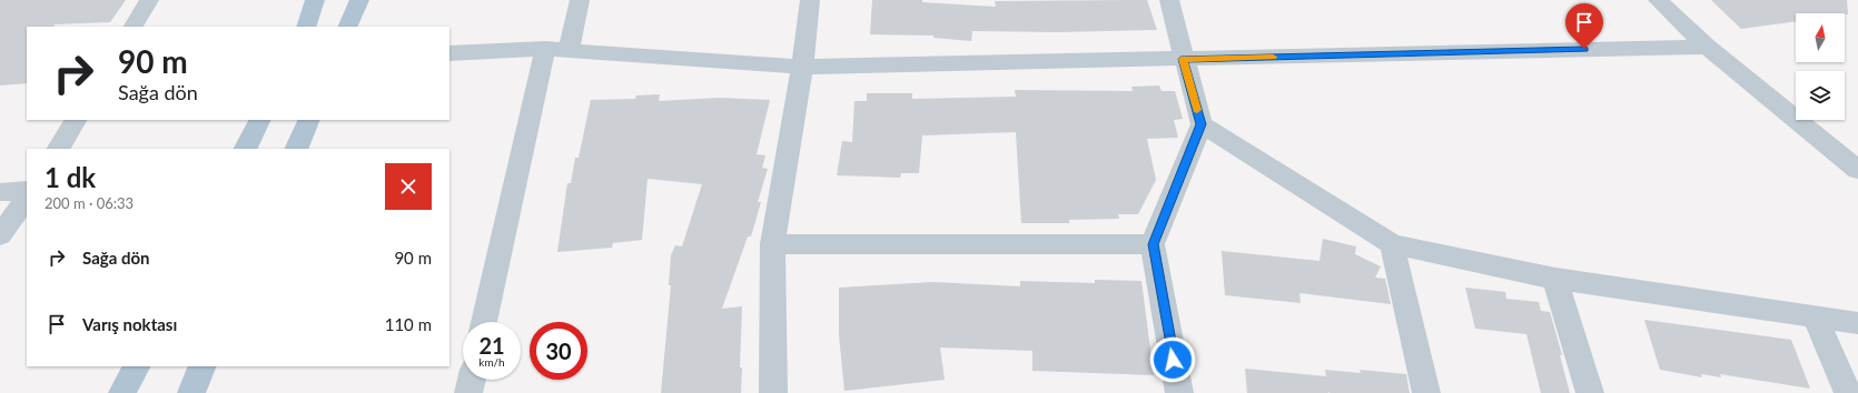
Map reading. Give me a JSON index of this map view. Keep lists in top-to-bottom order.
{
  "north": "top",
  "page": {
    "turn": ["90 m", "Sağa dön"],
    "heading": ["1 dk", "200 m · 06:33"],
    "list": [
      {
        "name": "Sağa dön",
        "value": "90 m"
      },
      {
        "name": "Varış noktası",
        "value": "110 m"
      }
    ],
    "speed": "21 km/h",
    "limit": "30"
  }
}
